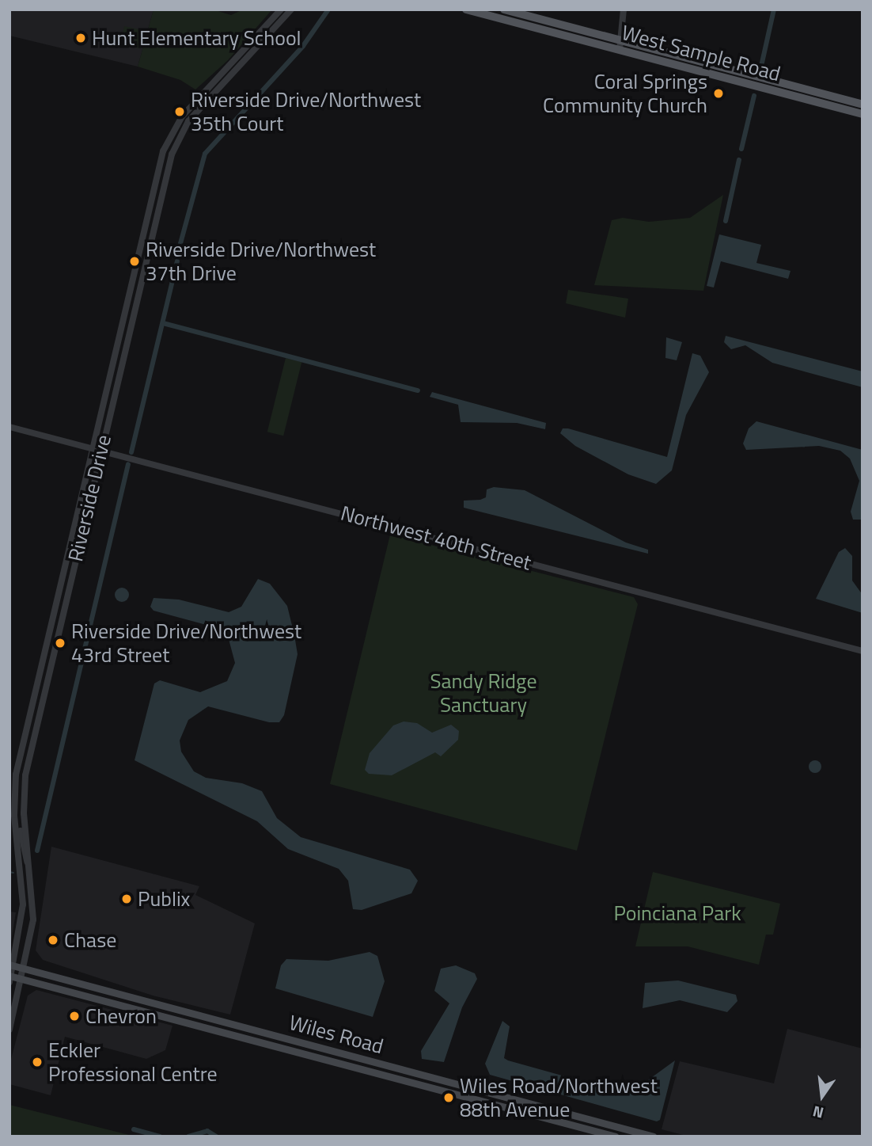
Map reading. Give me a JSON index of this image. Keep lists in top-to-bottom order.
{
  "streets": {
    "main road": ["West Sample Road", "Wiles Road"],
    "street": ["Riverside Drive", "Northwest 40th Street"]
  },
  "crossings": [
    ["Riverside Drive", "Northwest 40th Street"],
    ["Riverside Drive", "Wiles Road"]
  ],
  "parks": ["Sandy Ridge Sanctuary", "Poinciana Park"],
  "places": [
    "Hunt Elementary School",
    "Coral Springs Community Church",
    "Riverside Drive/Northwest 35th Court",
    "Riverside Drive/Northwest 37th Drive",
    "Riverside Drive/Northwest 43rd Street",
    "Publix",
    "Chase",
    "Chevron",
    "Eckler Professional Centre",
    "Wiles Road/Northwest 88th Avenue"
  ],
  "north": "bottom"
}
